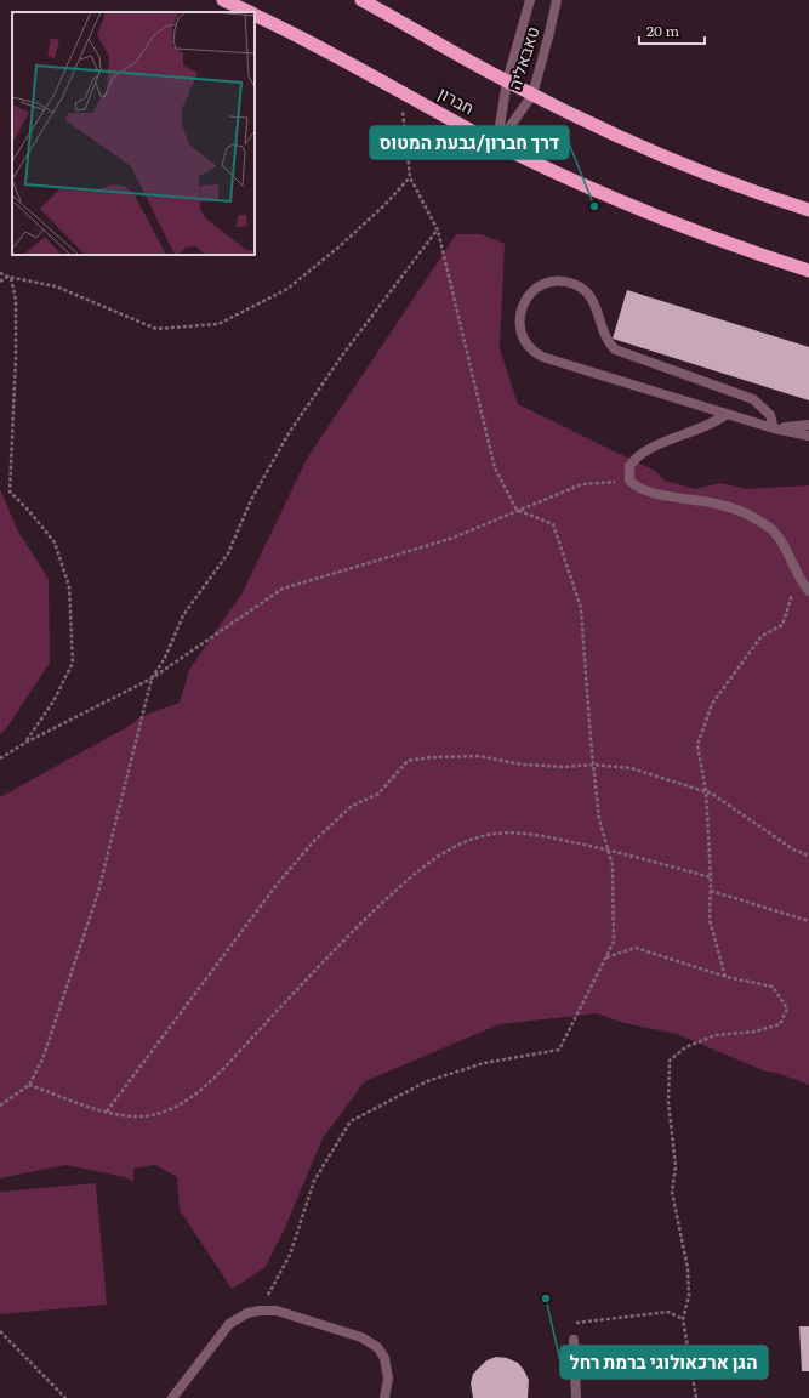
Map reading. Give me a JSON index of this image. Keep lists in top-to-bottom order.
{
  "streets": {
    "highway": ["חברון"],
    "street": ["טאבאליה"]
  },
  "crossings": [
    ["טאבאליה", "חברון"]
  ],
  "places": ["דרך חברון/גבעת המטוס", "הגן ארכאולוגי ברמת רחל"],
  "scale_bar": "20 m"
}
